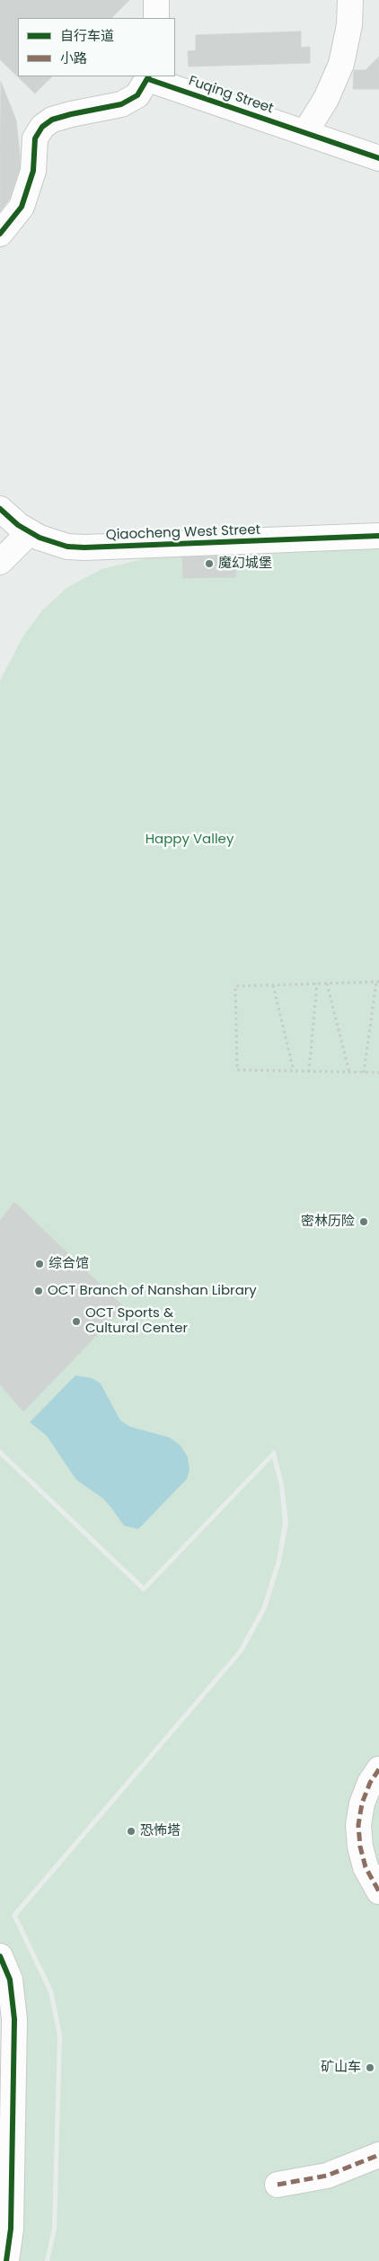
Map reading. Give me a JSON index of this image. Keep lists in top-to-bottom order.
{
  "streets": {
    "street": ["Fuqing Street", "Qiaocheng West Street"]
  },
  "parks": ["Happy Valley"],
  "places": [
    "魔幻城堡",
    "密林历险",
    "综合馆",
    "OCT Branch of Nanshan Library",
    "OCT Sports & Cultural Center",
    "恐怖塔",
    "矿山车"
  ],
  "legend": ["自行车道", "小路"]
}
